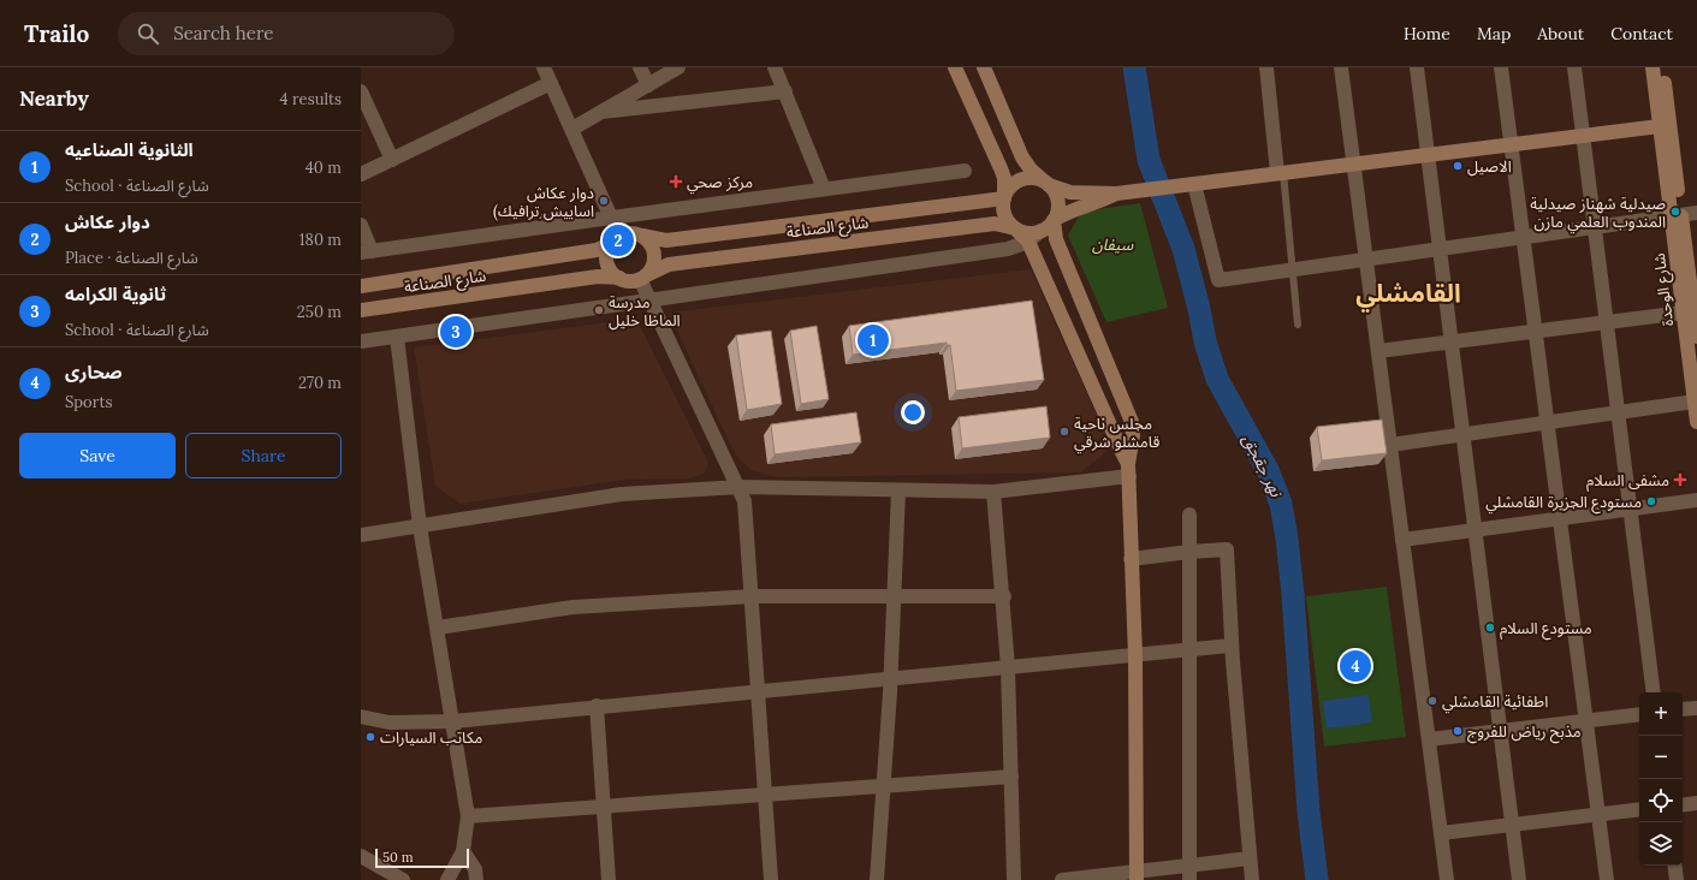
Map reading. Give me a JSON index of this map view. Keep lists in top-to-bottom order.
{
  "streets": {
    "street": ["شارع الصناعة", "شارع الوحدة"]
  },
  "districts": ["القامشلي"],
  "water": ["نهر جقجق"],
  "parks": ["سيفان"],
  "places": {
    "other": [
      "الاصيل",
      "دوار عكاش (اساييش٫ترافيك",
      "صيدلية شهناز صيدلية المندوب العلمي مازن",
      "مدرسة الماظا خليل",
      "مجلس ناحية قامشلو شرقي",
      "مستودع الجزيرة القامشلي",
      "مستودع السلام",
      "اطفائية القامشلي",
      "مذبح رياض للفروج",
      "مكاتب السيارات"
    ],
    "health": ["مركز صحي", "مشفى السلام"]
  },
  "scale_bar": "50 m",
  "page": {
    "header": "Trailo",
    "search": "Search here",
    "nav": [
      "Home",
      "Map",
      "About",
      "Contact"
    ],
    "heading": ["Nearby", "4 results"],
    "list": [
      {
        "mark": "1",
        "name": "الثانوية الصناعيه",
        "note": "School · شارع الصناعة",
        "value": "40 m"
      },
      {
        "mark": "2",
        "name": "دوار عكاش",
        "note": "Place · شارع الصناعة",
        "value": "180 m"
      },
      {
        "mark": "3",
        "name": "ثانوية الكرامه",
        "note": "School · شارع الصناعة",
        "value": "250 m"
      },
      {
        "mark": "4",
        "name": "صحارى",
        "note": "Sports",
        "value": "270 m"
      }
    ],
    "pins": [
      "2",
      "3",
      "1",
      "4"
    ],
    "buttons": ["Save", "Share"],
    "map_buttons": ["+", "−"],
    "scale": "50 m"
  }
}
